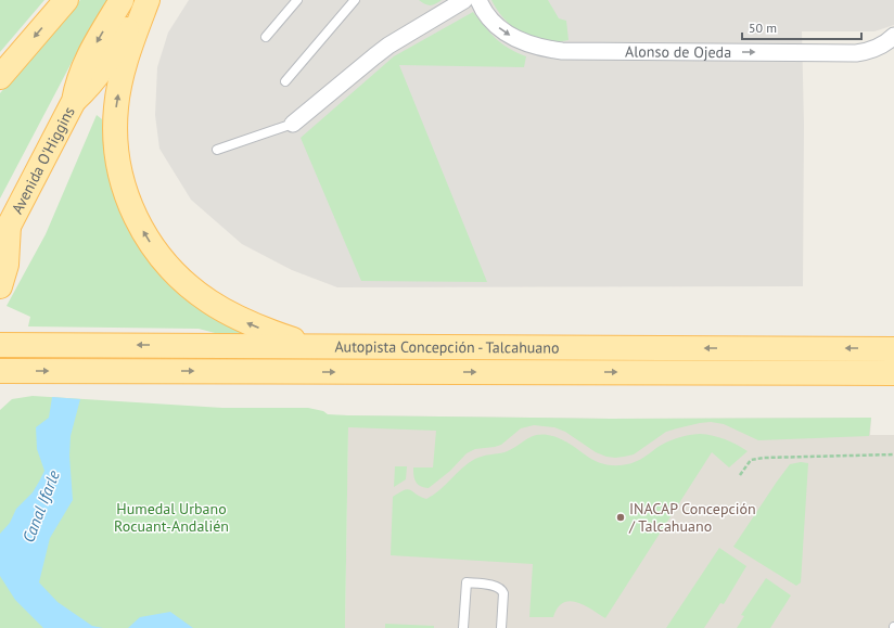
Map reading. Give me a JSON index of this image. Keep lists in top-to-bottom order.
{
  "streets": {
    "main road": ["Avenida O'Higgins", "Autopista Concepción - Talcahuano"],
    "street": ["Alonso de Ojeda"]
  },
  "one_way": ["Alonso de Ojeda"],
  "water": ["Canal Ifarle"],
  "parks": ["Humedal Urbano Rocuant-Andalién"],
  "places": ["INACAP Concepción / Talcahuano"],
  "scale_bar": "50 m"
}
